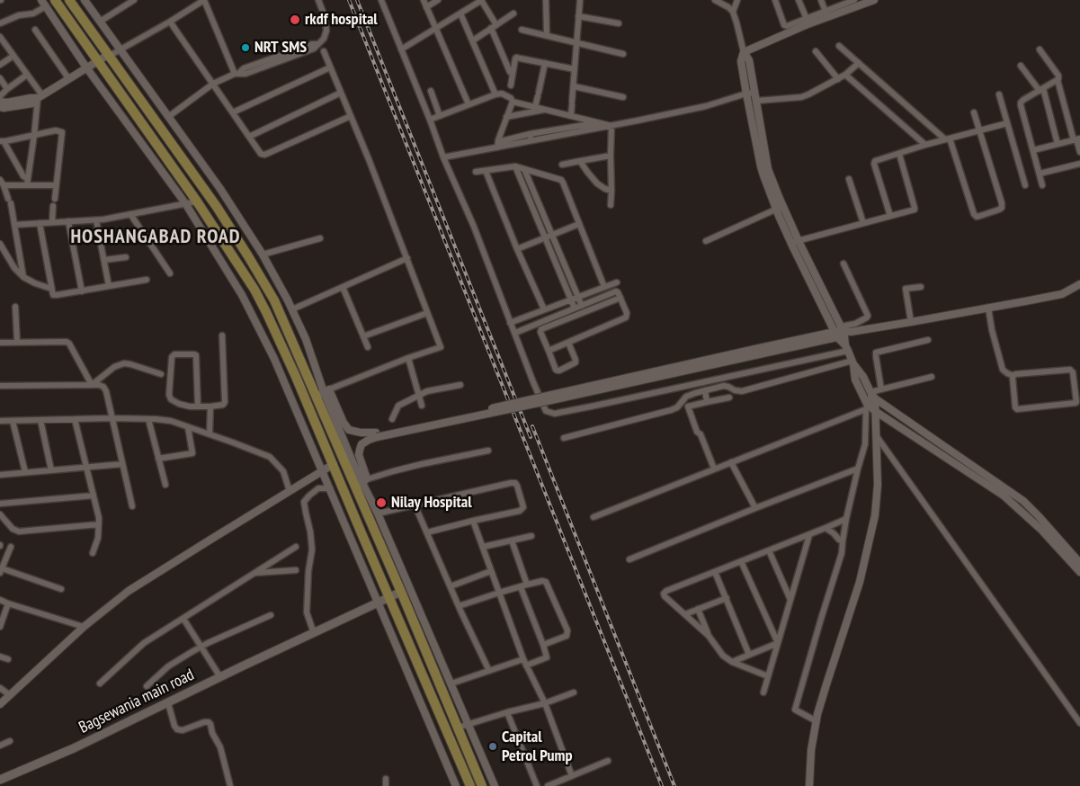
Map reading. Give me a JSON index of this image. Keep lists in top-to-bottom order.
{
  "streets": {
    "main road": ["Bagsewania main road"]
  },
  "districts": ["HOSHANGABAD ROAD"],
  "places": [
    "rkdf hospital",
    "NRT SMS",
    "Nilay Hospital",
    "Capital Petrol Pump"
  ]
}
